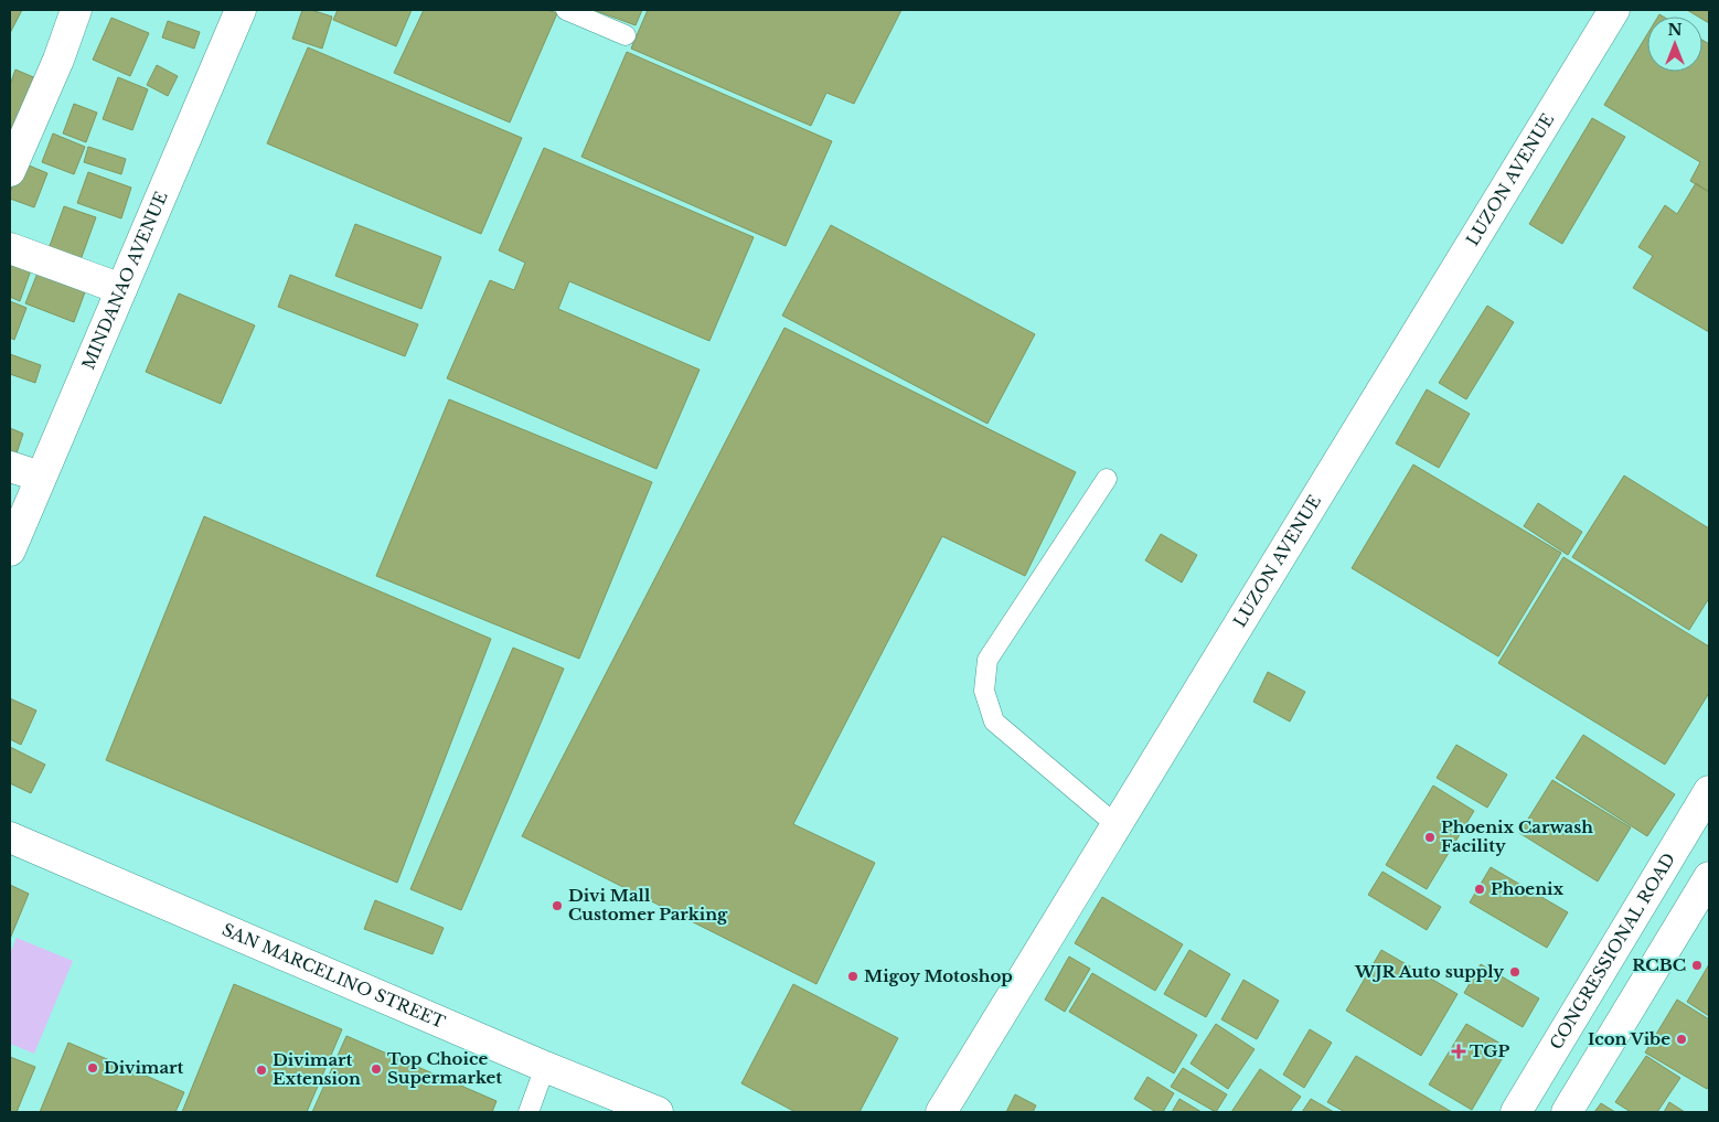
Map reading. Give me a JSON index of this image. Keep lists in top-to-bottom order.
{
  "streets": {
    "street": [
      "LUZON AVENUE",
      "MINDANAO AVENUE",
      "CONGRESSIONAL ROAD",
      "SAN MARCELINO STREET"
    ]
  },
  "places": {
    "other": [
      "Phoenix Carwash Facility",
      "Phoenix",
      "Divi Mall Customer Parking",
      "RCBC",
      "WJR Auto supply",
      "Migoy Motoshop",
      "Icon Vibe",
      "Divimart",
      "Top Choice Supermarket",
      "Divimart Extension"
    ],
    "health": ["TGP"]
  },
  "north": "top"
}
